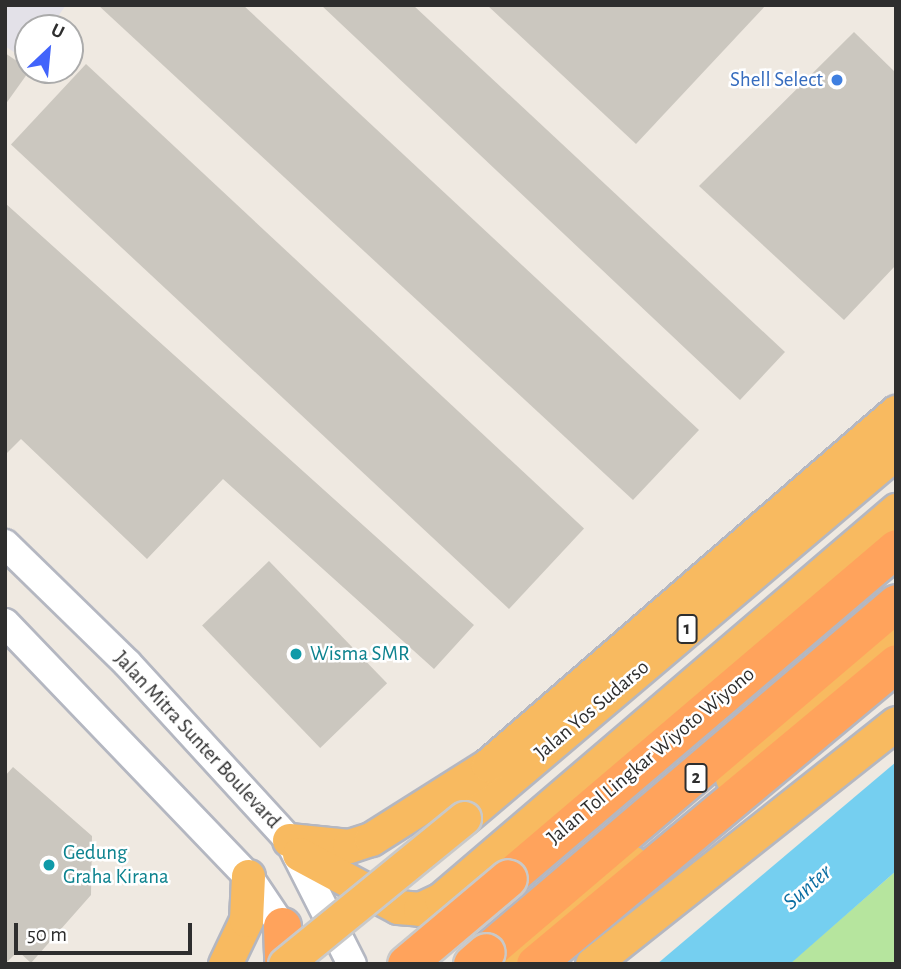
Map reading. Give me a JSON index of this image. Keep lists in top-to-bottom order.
{
  "streets": {
    "highway": [
      "1",
      "Jalan Yos Sudarso",
      "Jalan Tol Lingkar Wiyoto Wiyono",
      "2"
    ],
    "main road": ["Jalan Mitra Sunter Boulevard"]
  },
  "water": ["Sunter"],
  "places": ["Shell Select", "Wisma SMR", "Gedung Graha Kirana"],
  "scale_bar": "50 m",
  "north": "top right"
}
